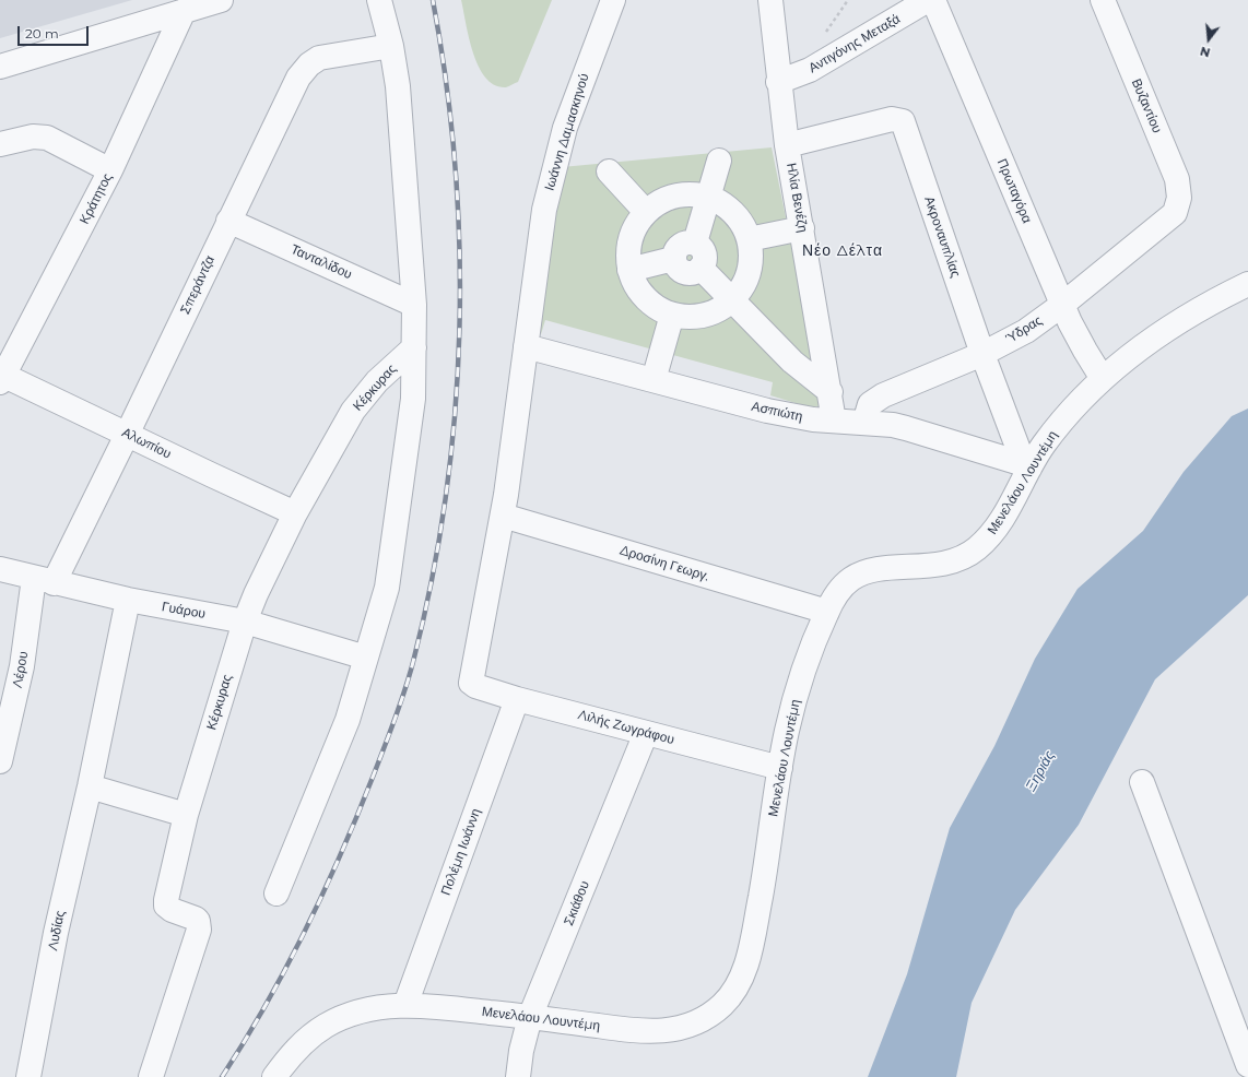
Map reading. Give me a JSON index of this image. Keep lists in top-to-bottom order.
{
  "streets": {
    "street": [
      "Αντιγόνης Μεταξά",
      "Βυζαντίου",
      "Ιωάννη Δαμασκηνού",
      "Πρωταγόρα",
      "Ηλία Βενέζη",
      "Κράτητος",
      "Ακροναυπλίας",
      "Τανταλίδου",
      "Σπεράντζα",
      "Ύδρας",
      "Κέρκυρας",
      "Ασπιώτη",
      "Αλωπίου",
      "Μενελάου Λουντέμη",
      "Δροσίνη Γεωργ.",
      "Γυάρου",
      "Λέρου",
      "Λιλής Ζωγράφου",
      "Πολέμη Ιωάννη",
      "Σκιάθου",
      "Λυδίας"
    ]
  },
  "crossings": [
    ["Αντιγόνης Μεταξά", "Ηλία Βενέζη"],
    ["Βυζαντίου", "Ύδρας"],
    ["Ιωάννη Δαμασκηνού", "Ασπιώτη"],
    ["Ιωάννη Δαμασκηνού", "Δροσίνη Γεωργ."],
    ["Ιωάννη Δαμασκηνού", "Λιλής Ζωγράφου"],
    ["Πρωταγόρα", "Ύδρας"],
    ["Πρωταγόρα", "Μενελάου Λουντέμη"],
    ["Ηλία Βενέζη", "Ακροναυπλίας"],
    ["Ηλία Βενέζη", "Ασπιώτη"],
    ["Κράτητος", "Αλωπίου"],
    ["Ακροναυπλίας", "Ύδρας"],
    ["Ακροναυπλίας", "Ασπιώτη"],
    ["Ακροναυπλίας", "Μενελάου Λουντέμη"],
    ["Τανταλίδου", "Σπεράντζα"],
    ["Τανταλίδου", "Κέρκυρας"],
    ["Σπεράντζα", "Κέρκυρας"],
    ["Σπεράντζα", "Αλωπίου"],
    ["Σπεράντζα", "Γυάρου"],
    ["Σπεράντζα", "Λέρου"],
    ["Ύδρας", "Ασπιώτη"],
    ["Κέρκυρας", "Αλωπίου"],
    ["Κέρκυρας", "Γυάρου"],
    ["Ασπιώτη", "Μενελάου Λουντέμη"],
    ["Μενελάου Λουντέμη", "Δροσίνη Γεωργ."],
    ["Μενελάου Λουντέμη", "Λιλής Ζωγράφου"],
    ["Μενελάου Λουντέμη", "Πολέμη Ιωάννη"],
    ["Μενελάου Λουντέμη", "Σκιάθου"],
    ["Γυάρου", "Λέρου"],
    ["Γυάρου", "Λυδίας"],
    ["Λιλής Ζωγράφου", "Πολέμη Ιωάννη"],
    ["Λιλής Ζωγράφου", "Σκιάθου"]
  ],
  "districts": ["Νέο Δέλτα"],
  "water": ["Ξηριάς"],
  "scale_bar": "20 m",
  "north": "bottom"
}
